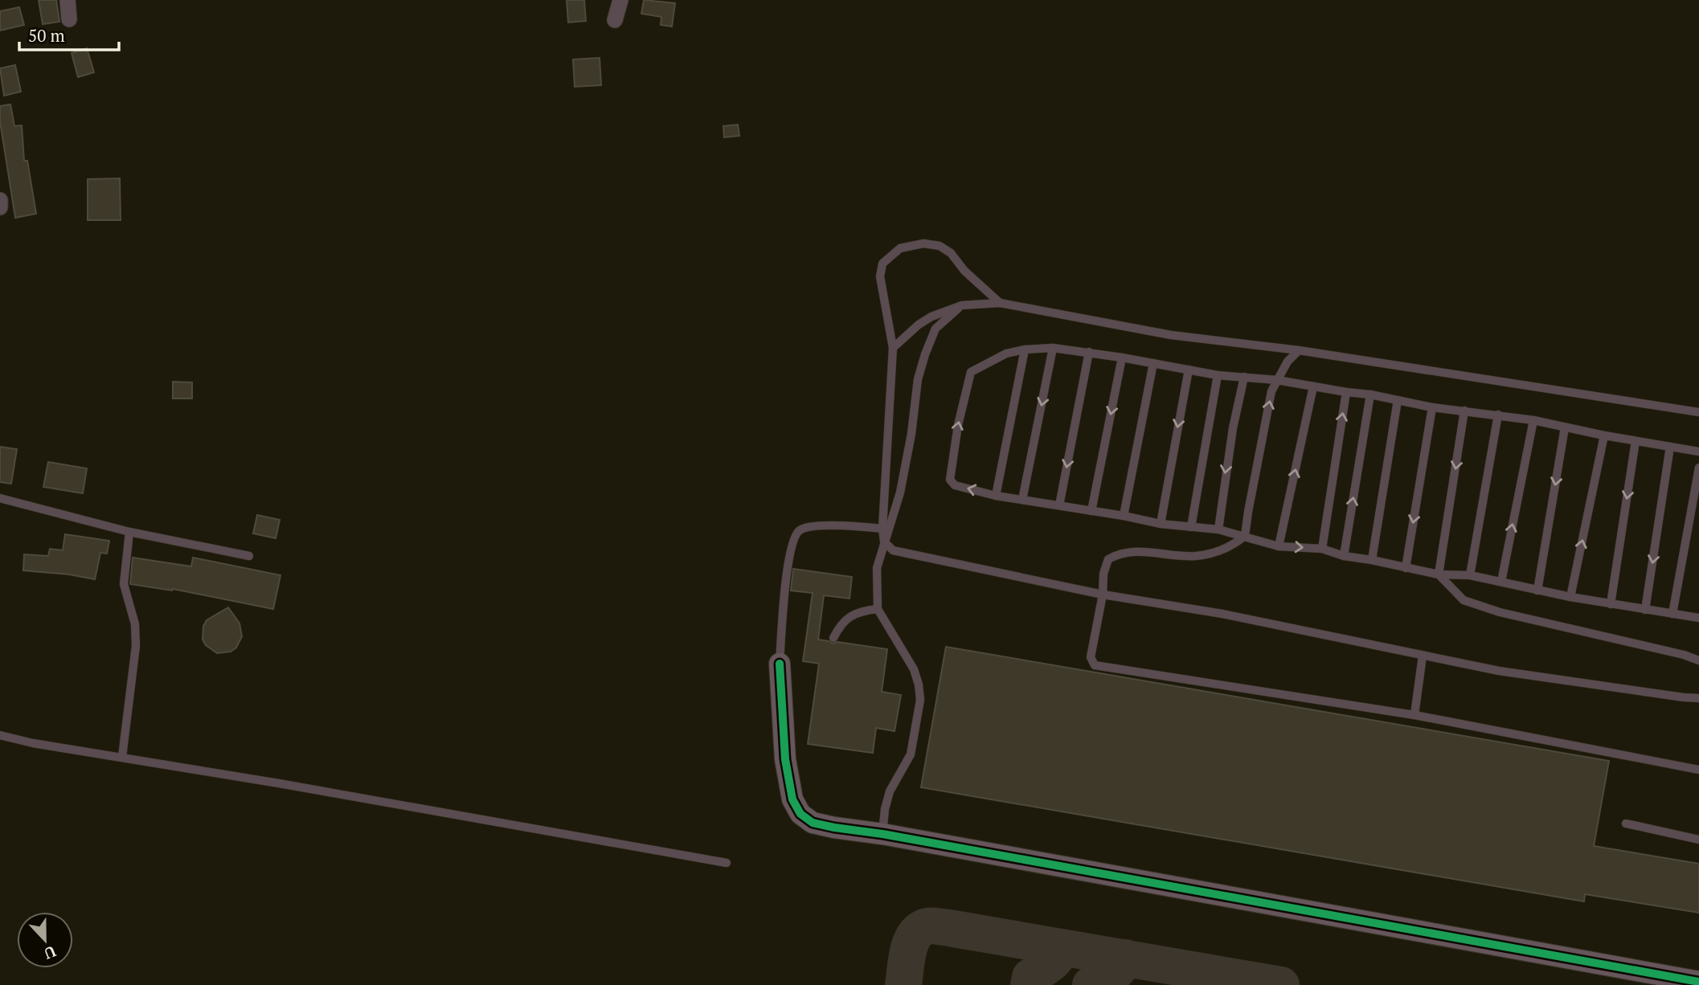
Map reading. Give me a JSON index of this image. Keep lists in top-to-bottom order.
{
  "scale_bar": "50 m",
  "north": "bottom"
}
